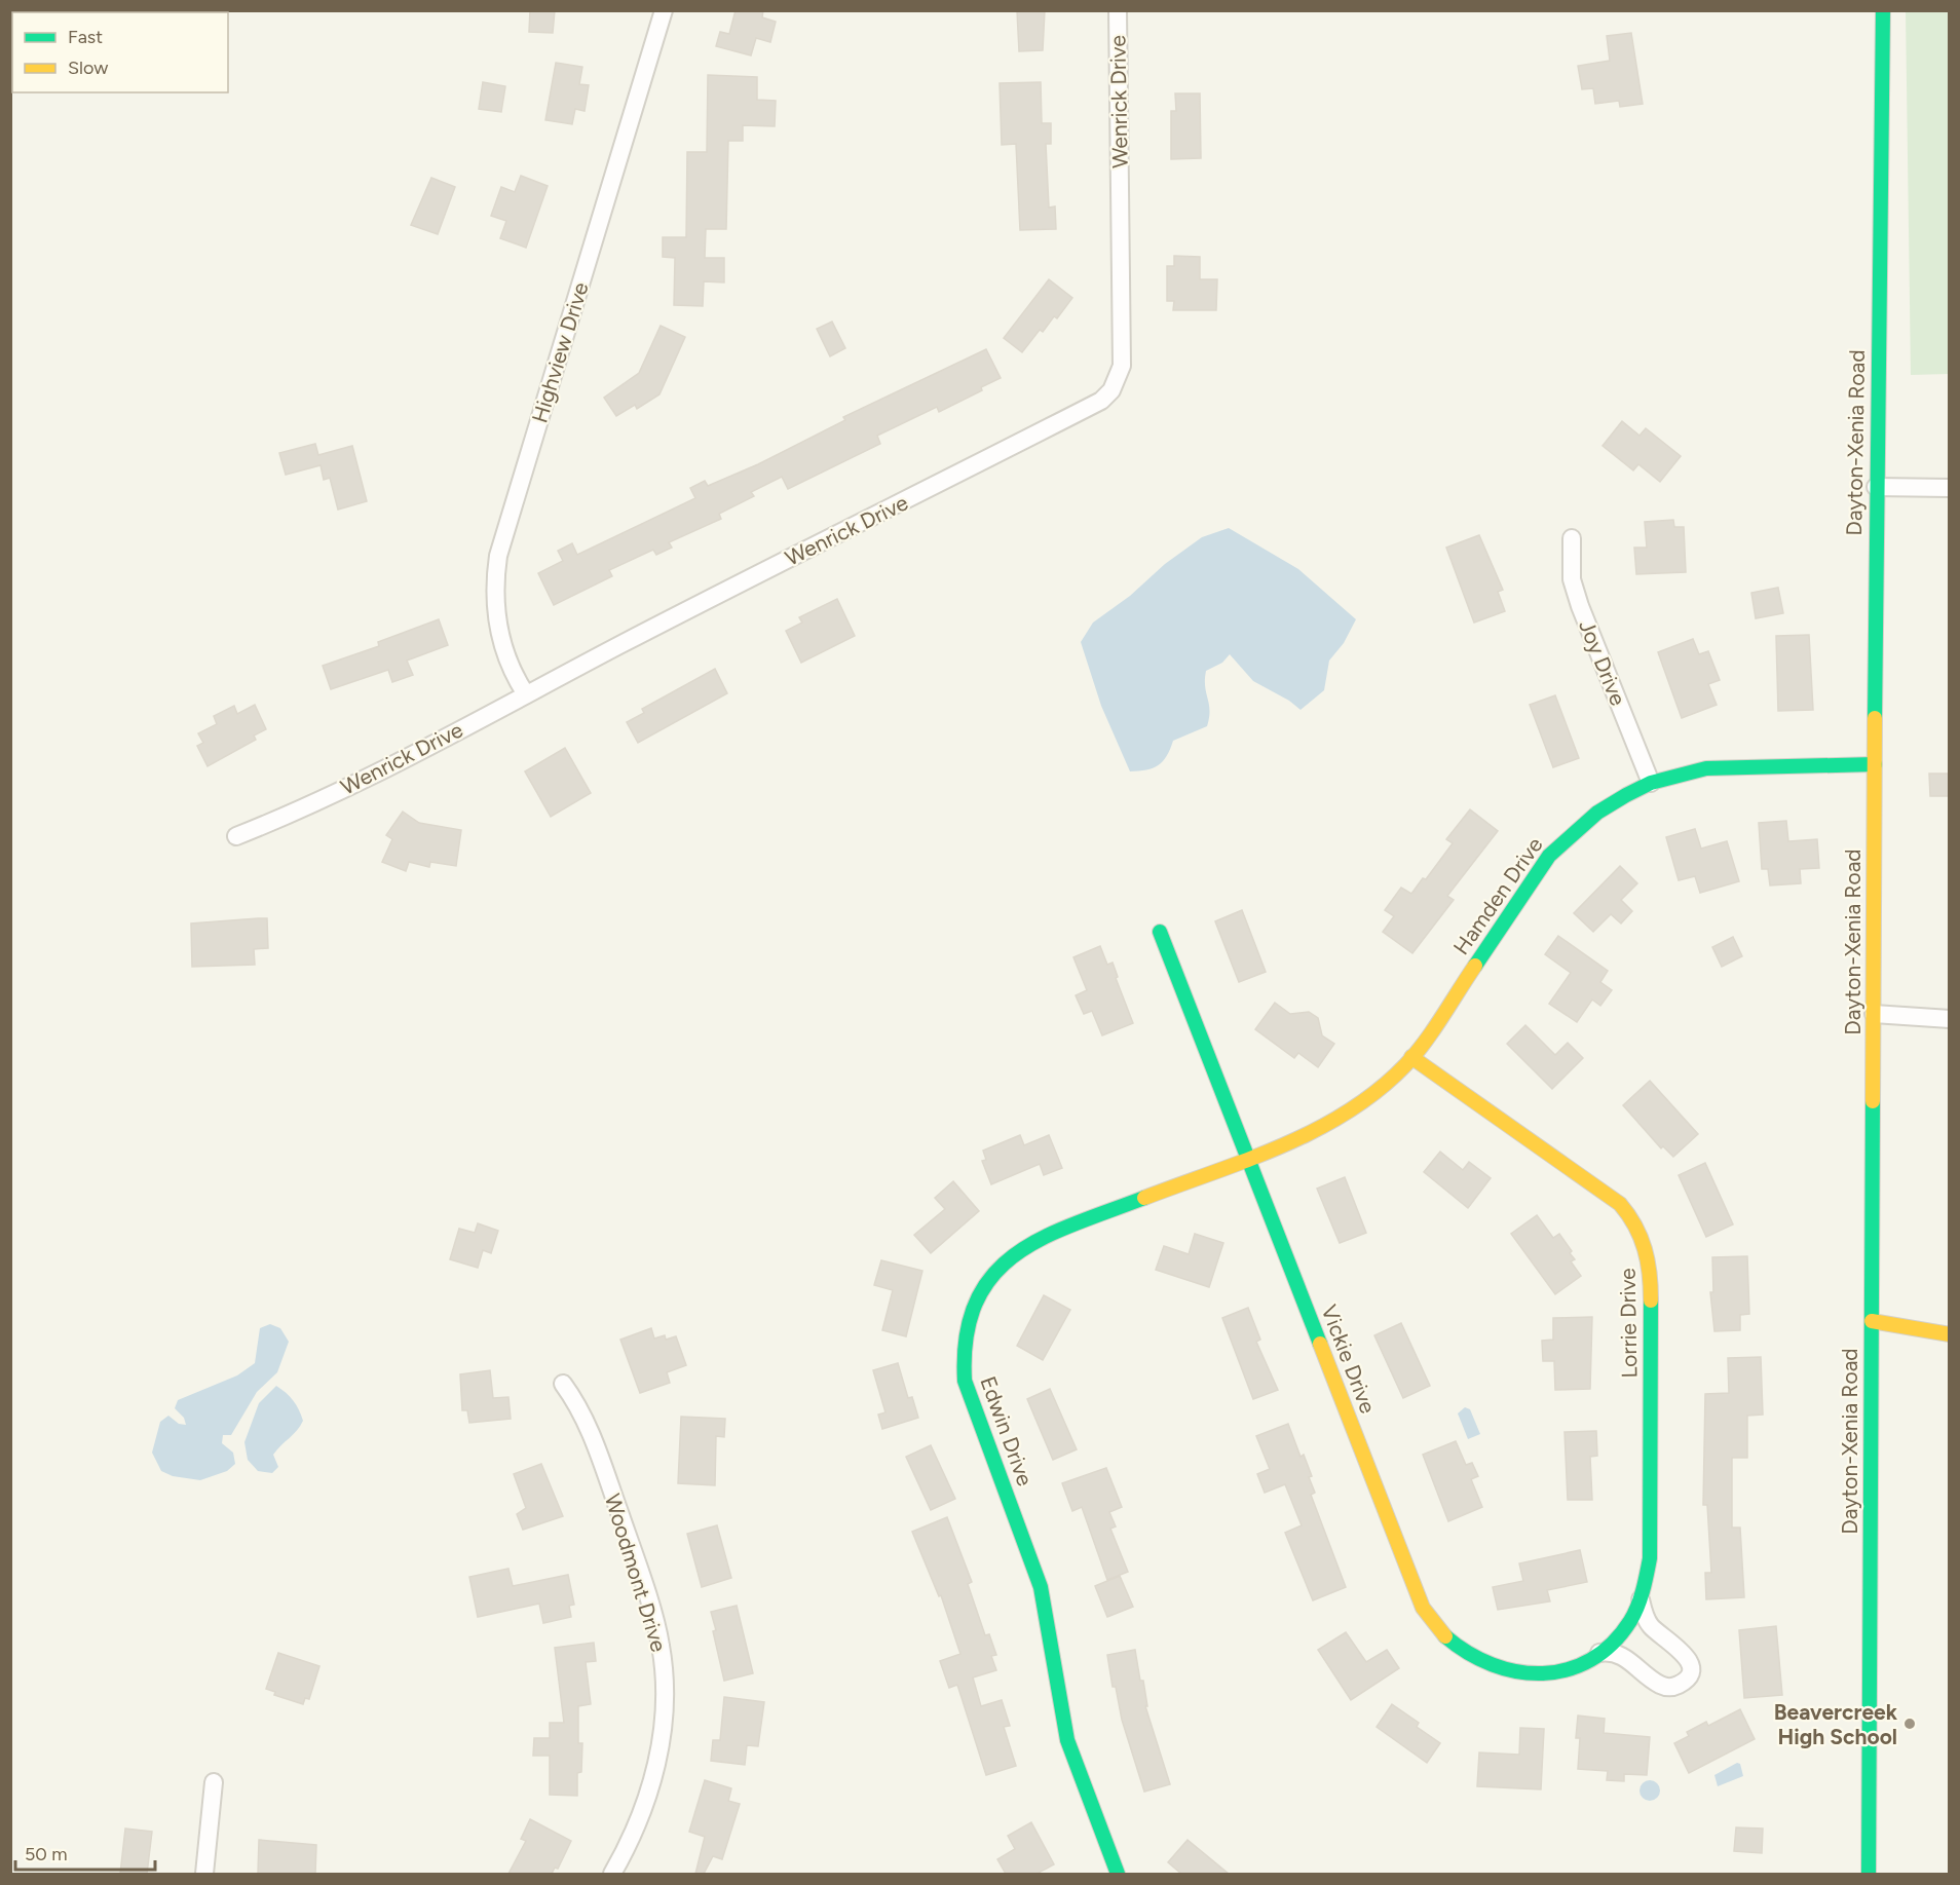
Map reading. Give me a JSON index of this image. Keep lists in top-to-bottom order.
{
  "streets": {
    "street": [
      "Wenrick Drive",
      "Highview Drive",
      "Dayton-Xenia Road",
      "Joy Drive",
      "Hamden Drive",
      "Lorrie Drive",
      "Vickie Drive",
      "Edwin Drive",
      "Woodmont Drive"
    ]
  },
  "crossings": [
    ["Wenrick Drive", "Highview Drive"],
    ["Dayton-Xenia Road", "Hamden Drive"],
    ["Joy Drive", "Hamden Drive"],
    ["Hamden Drive", "Lorrie Drive"],
    ["Hamden Drive", "Vickie Drive"],
    ["Hamden Drive", "Edwin Drive"],
    ["Lorrie Drive", "Vickie Drive"],
    ["Vickie Drive", "Edwin Drive"]
  ],
  "places": ["Beavercreek High School"],
  "legend": ["Fast", "Slow"],
  "scale_bar": "50 m"
}
